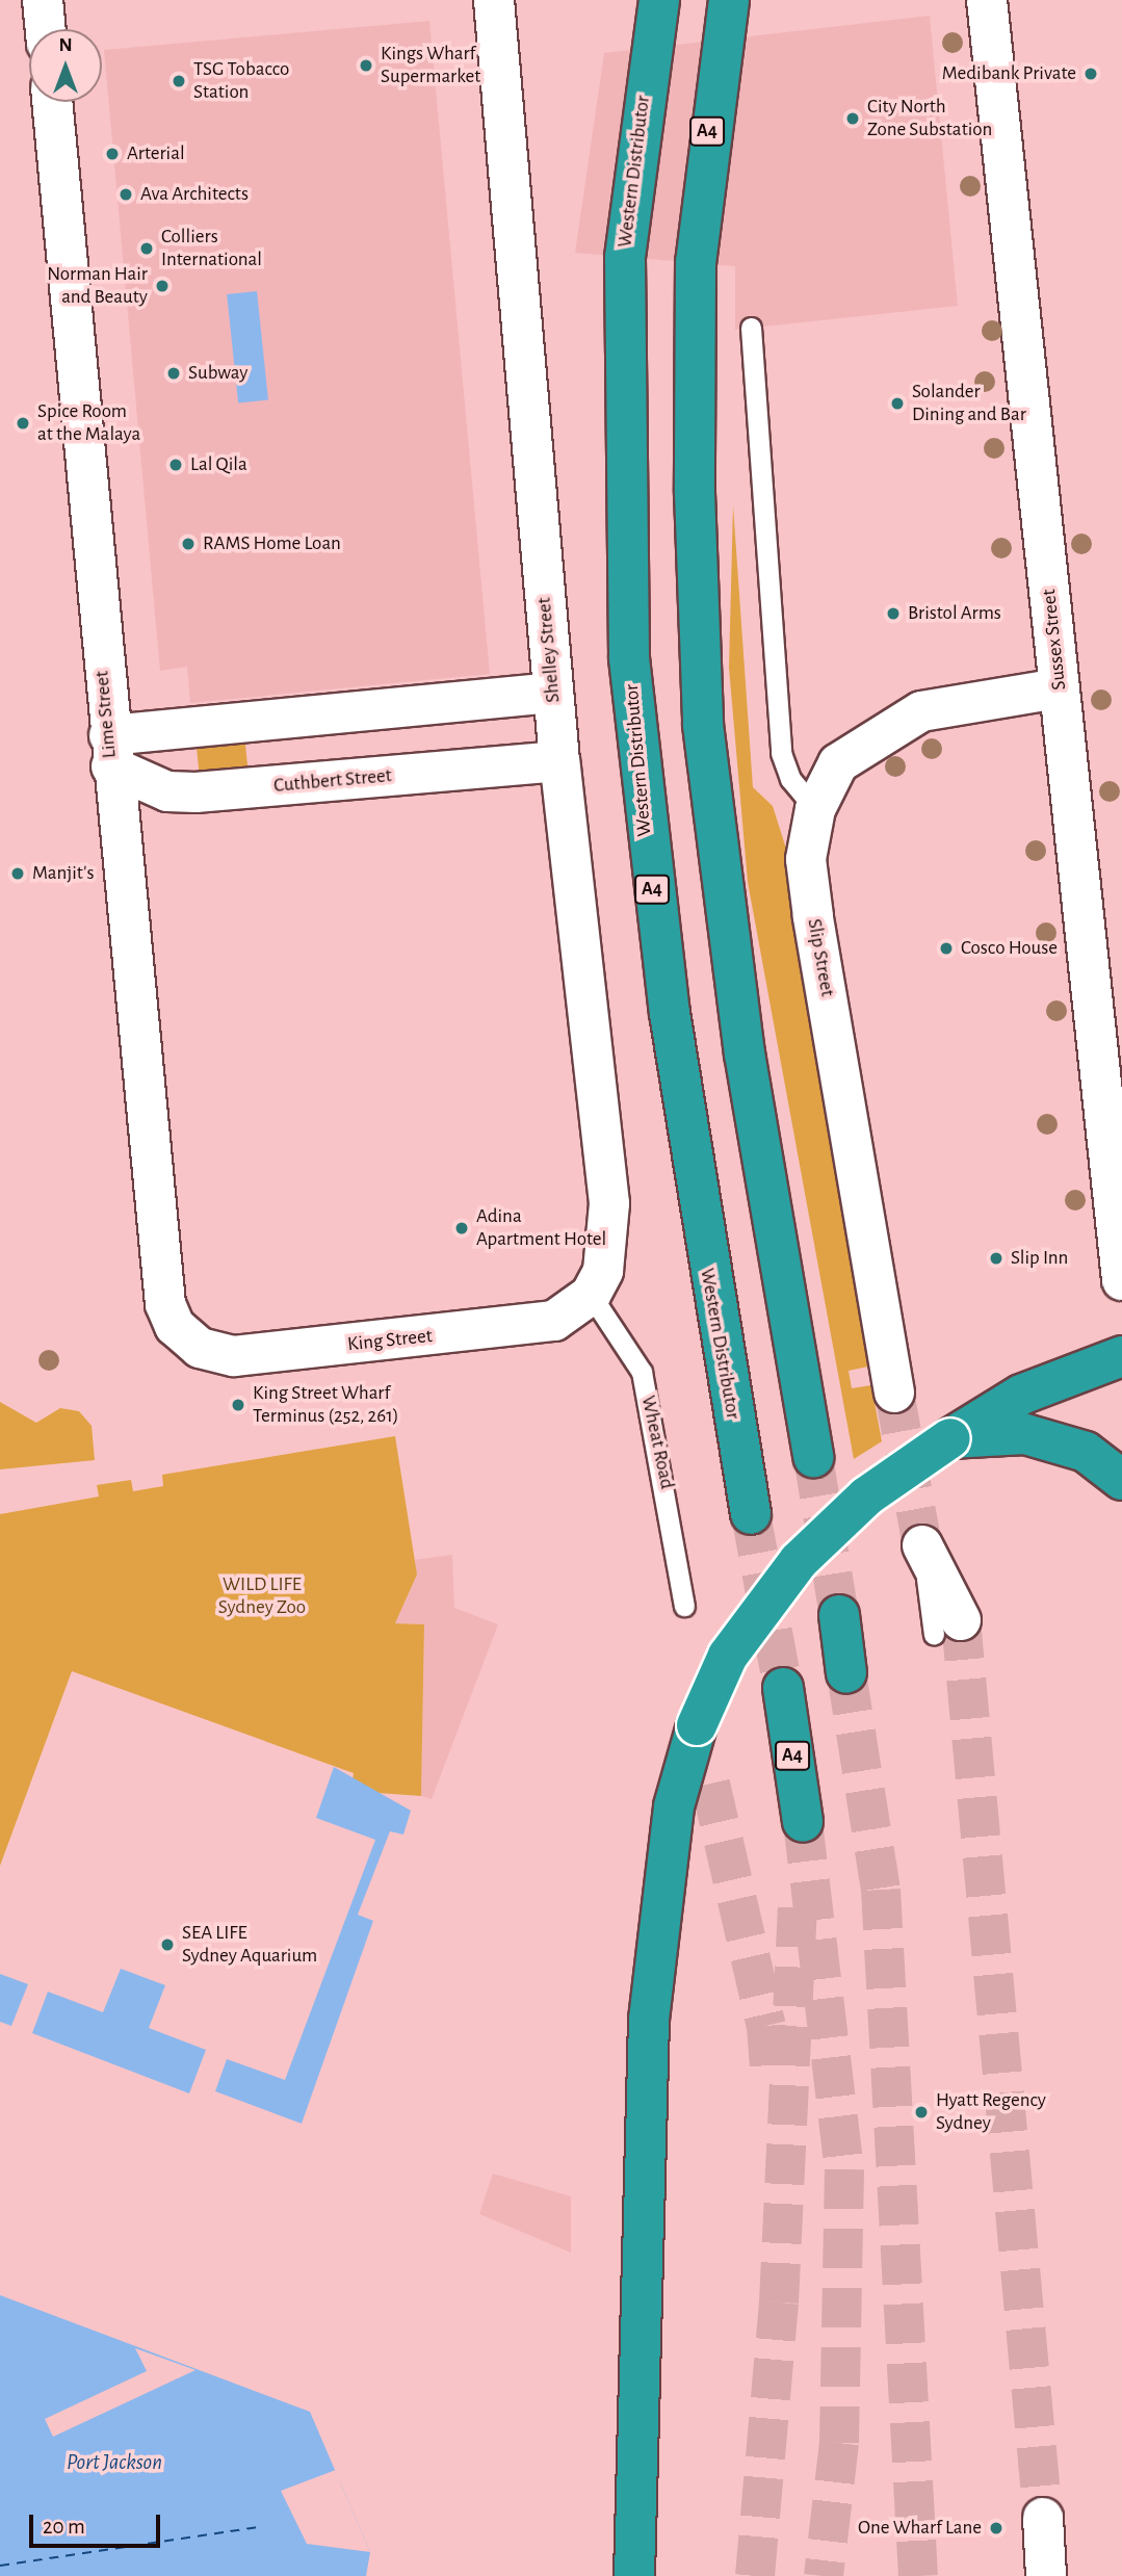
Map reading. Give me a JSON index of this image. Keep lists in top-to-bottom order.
{
  "streets": {
    "highway": ["A4", "Western Distributor"],
    "street": [
      "Sussex Street",
      "Shelley Street",
      "Lime Street",
      "Cuthbert Street",
      "Slip Street",
      "King Street"
    ],
    "lane": ["Wheat Road"]
  },
  "crossings": [
    ["Sussex Street", "Slip Street"],
    ["Shelley Street", "Cuthbert Street"],
    ["Shelley Street", "King Street"],
    ["Shelley Street", "Wheat Road"],
    ["Lime Street", "Cuthbert Street"],
    ["Lime Street", "King Street"],
    ["King Street", "Wheat Road"]
  ],
  "water": ["Port Jackson"],
  "parks": ["WILD LIFE Sydney Zoo"],
  "places": [
    "Kings Wharf Supermarket",
    "Medibank Private",
    "TSG Tobacco Station",
    "City North Zone Substation",
    "Arterial",
    "Ava Architects",
    "Colliers International",
    "Norman Hair and Beauty",
    "Subway",
    "Solander Dining and Bar",
    "Spice Room at the Malaya",
    "Lal Qila",
    "RAMS Home Loan",
    "Bristol Arms",
    "Manjit's",
    "Cosco House",
    "Adina Apartment Hotel",
    "Slip Inn",
    "King Street Wharf Terminus (252, 261)",
    "SEA LIFE Sydney Aquarium",
    "Hyatt Regency Sydney",
    "One Wharf Lane"
  ],
  "scale_bar": "20 m",
  "north": "top"
}
